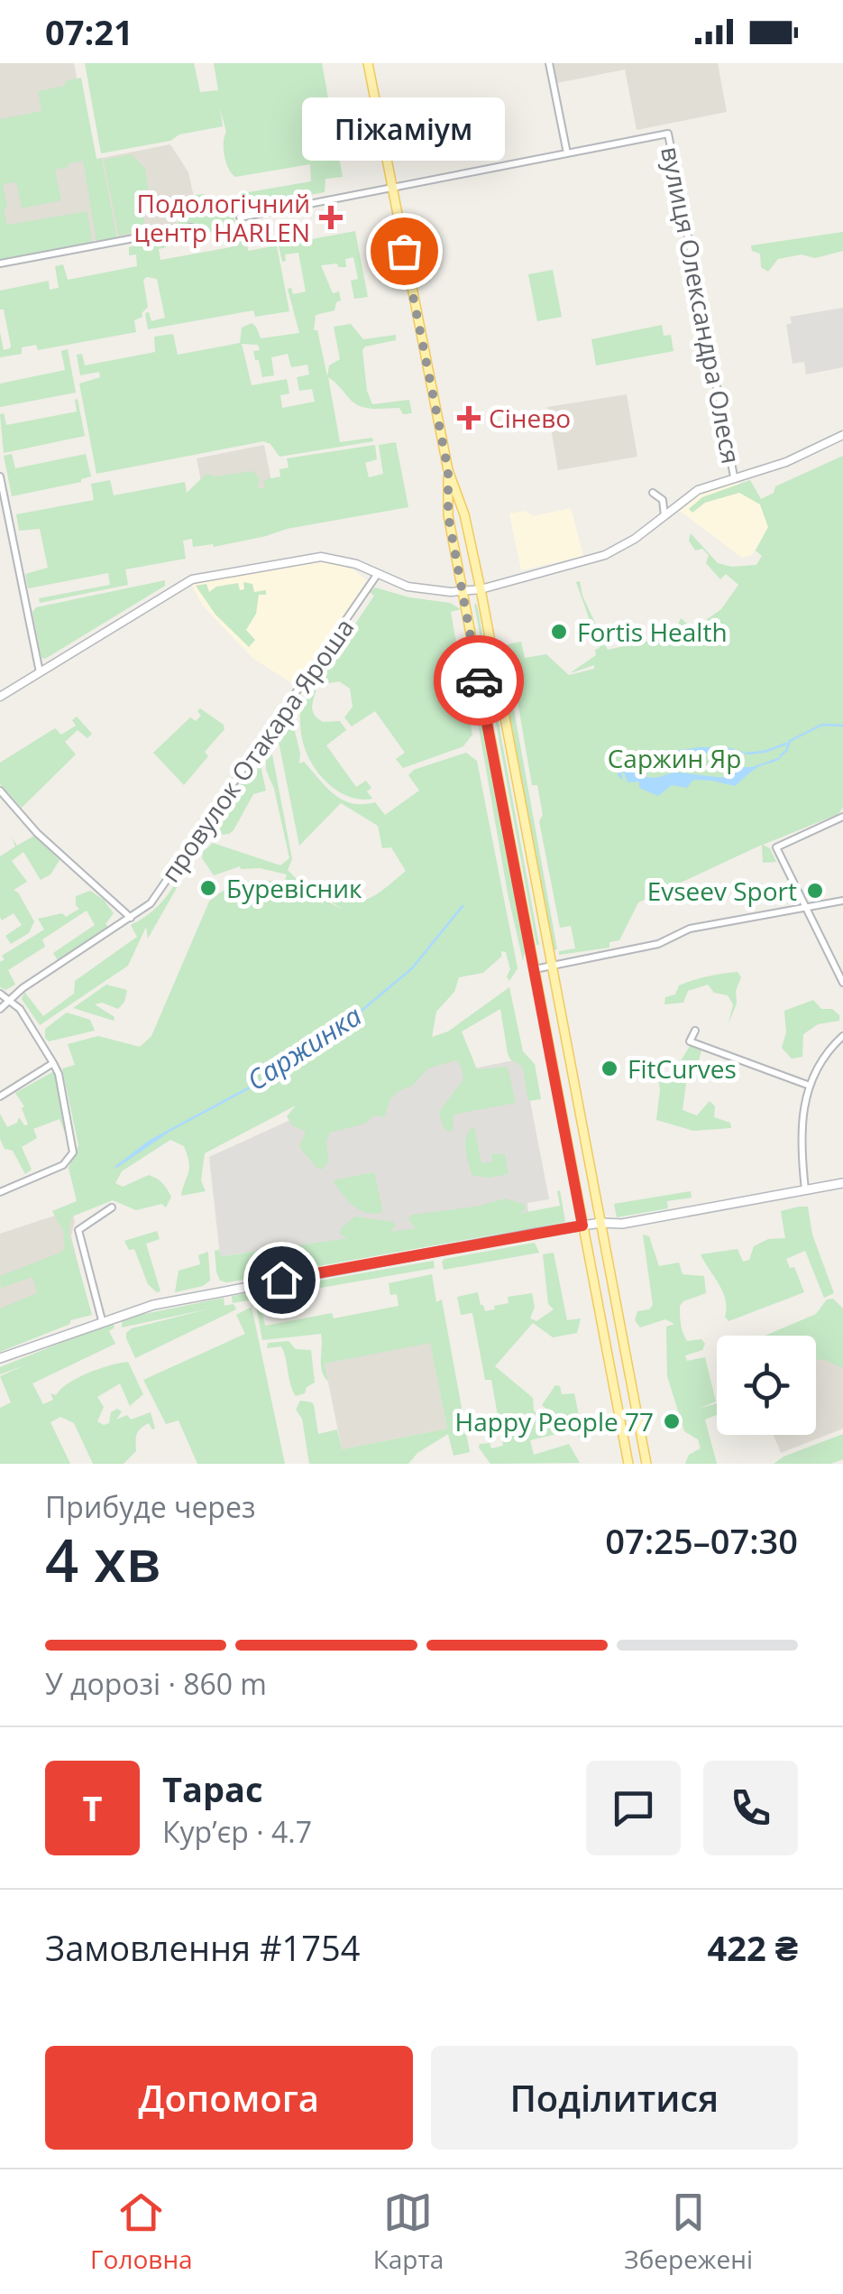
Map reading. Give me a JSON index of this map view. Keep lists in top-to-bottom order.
{
  "streets": {
    "street": ["вулиця Олександра Олеся", "провулок Отакара Яроша"]
  },
  "water": ["Саржинка"],
  "parks": ["Саржин Яр"],
  "places": {
    "health": ["Подологічний центр HARLEN", "Сінево"],
    "other": [
      "Піжаміум",
      "Fortis Health",
      "Буревісник",
      "Evseev Sport",
      "FitCurves",
      "Happy People 77"
    ]
  },
  "page": {
    "status": "07:21",
    "bubble": "Піжаміум",
    "heading": ["4 хв", "Прибуде через", "07:25–07:30"],
    "panel": [
      "Тарас",
      "Кур’єр · 4.7",
      "Замовлення #1754",
      "422 ₴"
    ],
    "bar": "У дорозі · 860 m",
    "round": "Т",
    "buttons": ["Допомога", "Поділитися"],
    "tabs": ["Головна", "Карта", "Збережені"]
  }
}
